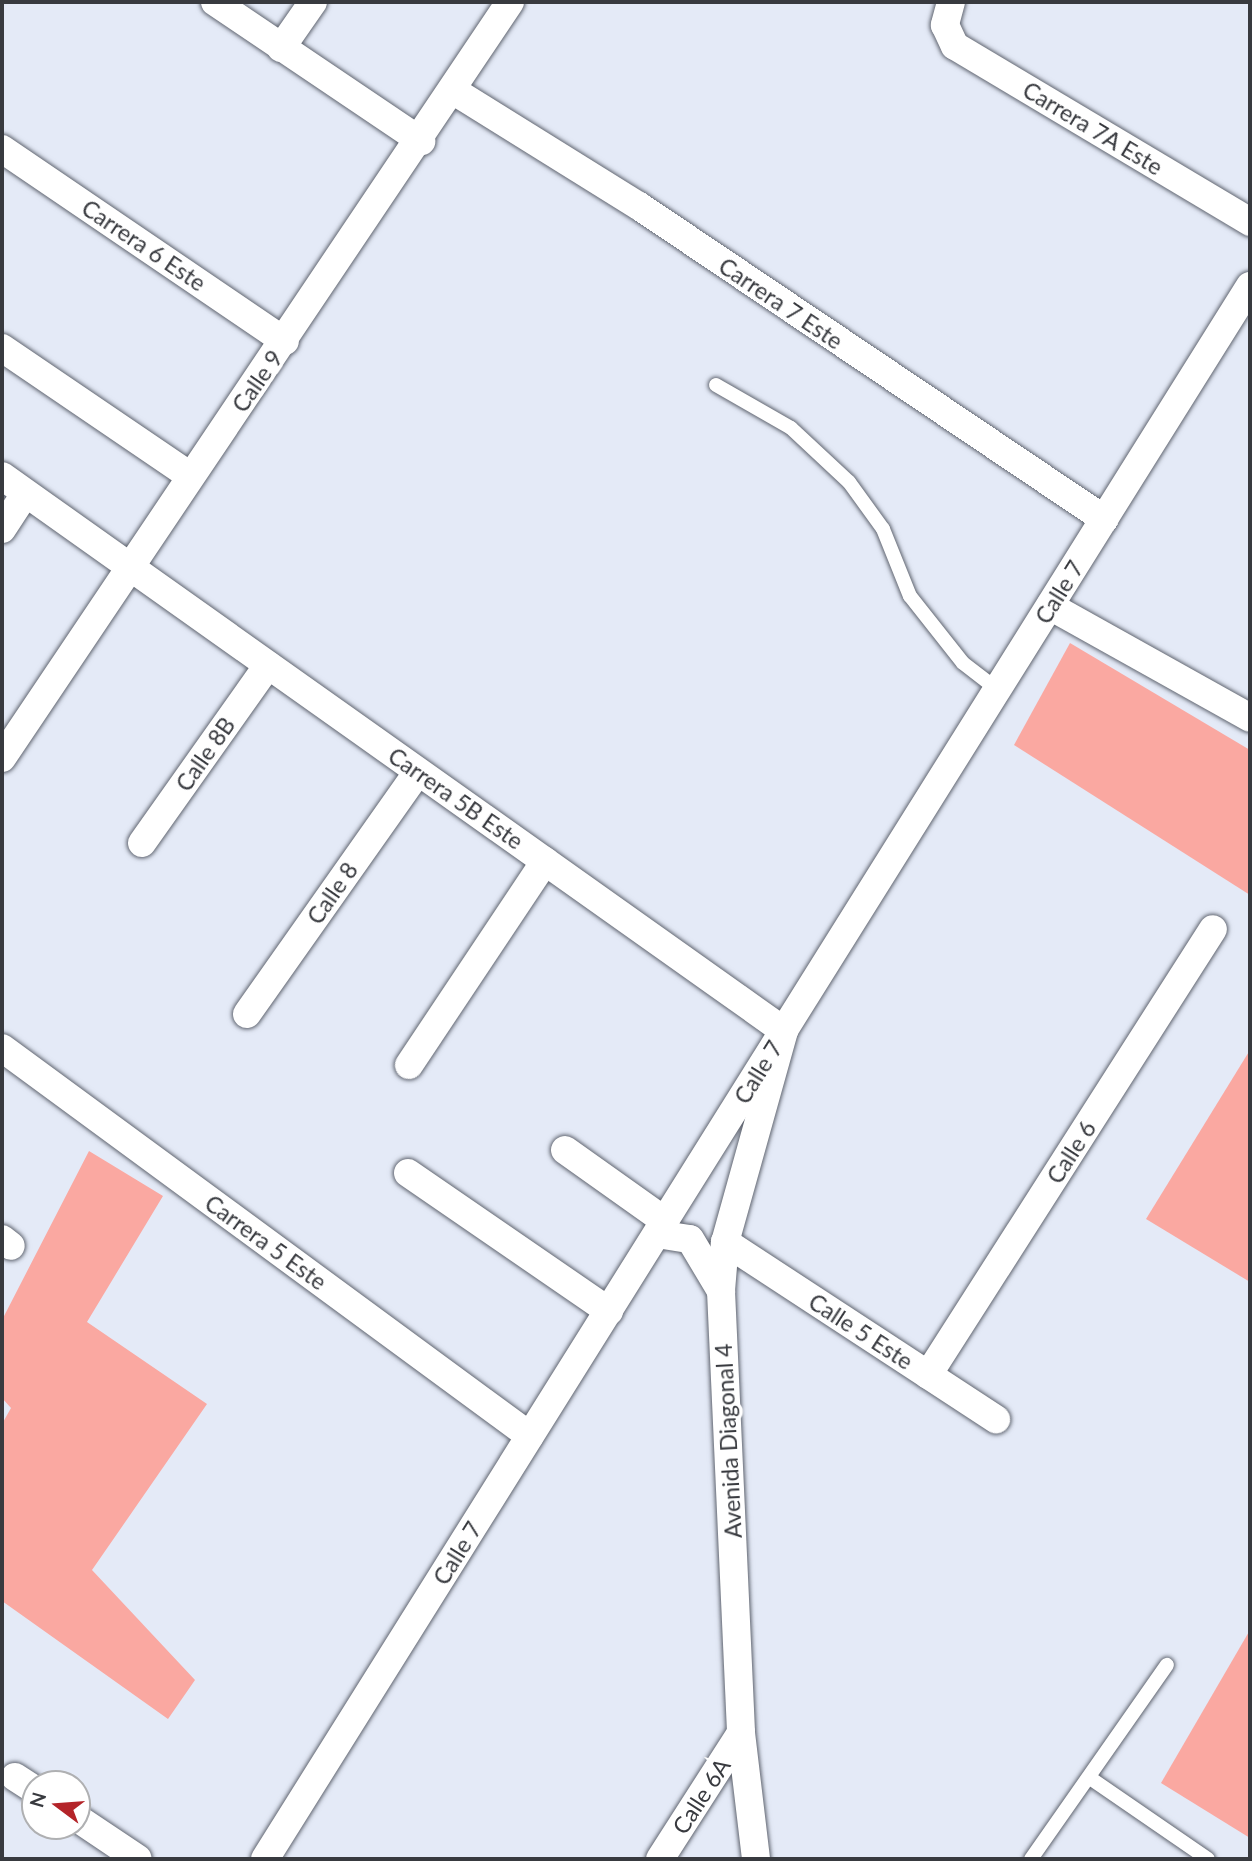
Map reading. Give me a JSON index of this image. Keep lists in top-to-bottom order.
{
  "streets": {
    "street": [
      "Carrera 7A Este",
      "Carrera 6 Este",
      "Carrera 7 Este",
      "Calle 9",
      "Calle 7",
      "Calle 8B",
      "Carrera 5B Este",
      "Calle 8",
      "Calle 6",
      "Carrera 5 Este",
      "Calle 5 Este",
      "Avenida Diagonal 4",
      "Calle 6A"
    ]
  },
  "crossings": [
    ["Carrera 6 Este", "Calle 9"],
    ["Carrera 7 Este", "Calle 9"],
    ["Carrera 7 Este", "Calle 7"],
    ["Calle 9", "Carrera 5B Este"],
    ["Calle 7", "Carrera 5B Este"],
    ["Calle 7", "Carrera 5 Este"],
    ["Calle 7", "Avenida Diagonal 4"],
    ["Calle 8B", "Carrera 5B Este"],
    ["Carrera 5B Este", "Calle 8"],
    ["Carrera 5B Este", "Avenida Diagonal 4"],
    ["Calle 6", "Calle 5 Este"],
    ["Calle 5 Este", "Avenida Diagonal 4"],
    ["Avenida Diagonal 4", "Calle 6A"]
  ],
  "north": "left"
}
